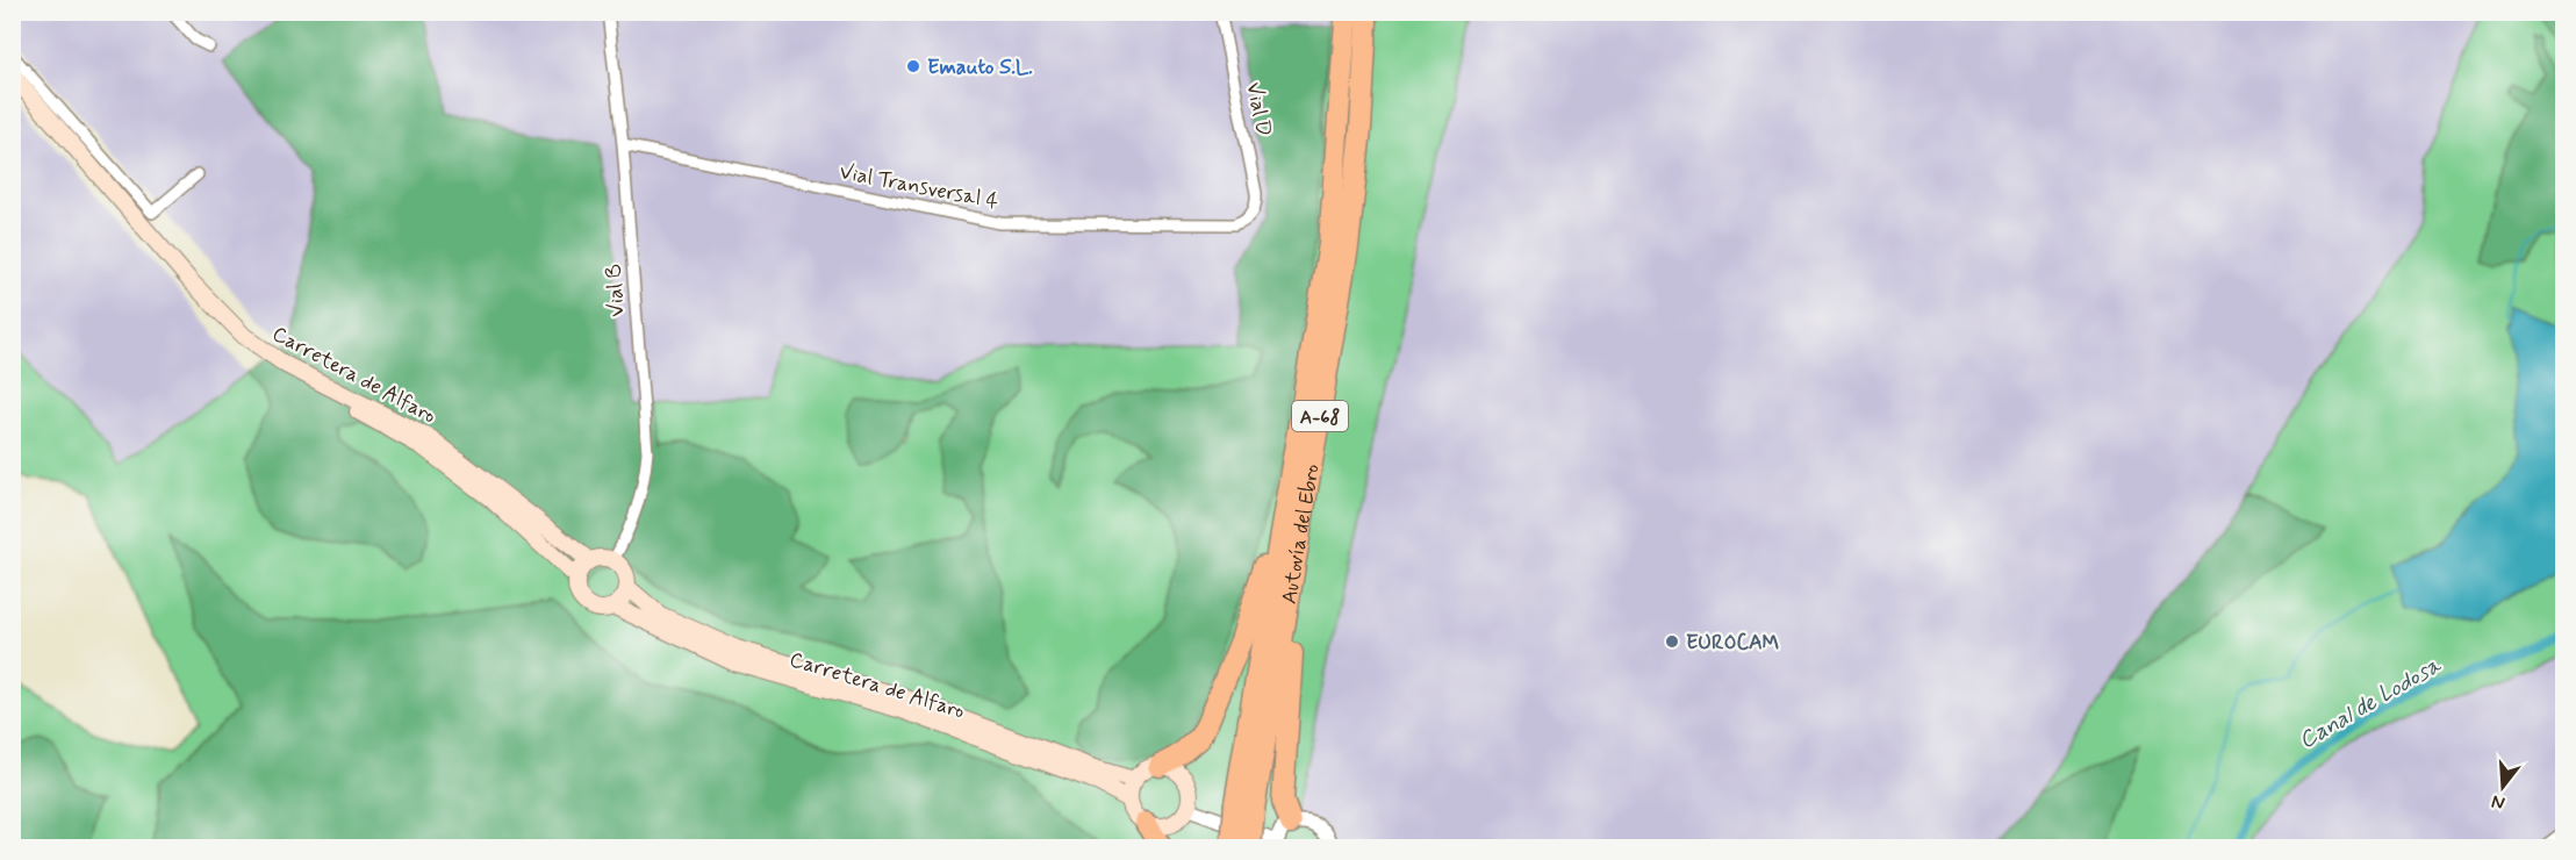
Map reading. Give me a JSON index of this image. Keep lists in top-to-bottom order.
{
  "streets": {
    "highway": ["A-68", "Autovía del Ebro"],
    "main road": ["Carretera de Alfaro"],
    "street": ["Vial D", "Vial Transversal 4", "Vial B"]
  },
  "crossings": [
    ["Vial D", "Vial Transversal 4"],
    ["Vial Transversal 4", "Vial B"],
    ["Vial B", "Carretera de Alfaro"]
  ],
  "water": ["Canal de Lodosa"],
  "places": ["Emauto S.L.", "EUROCAM"],
  "north": "bottom"
}
